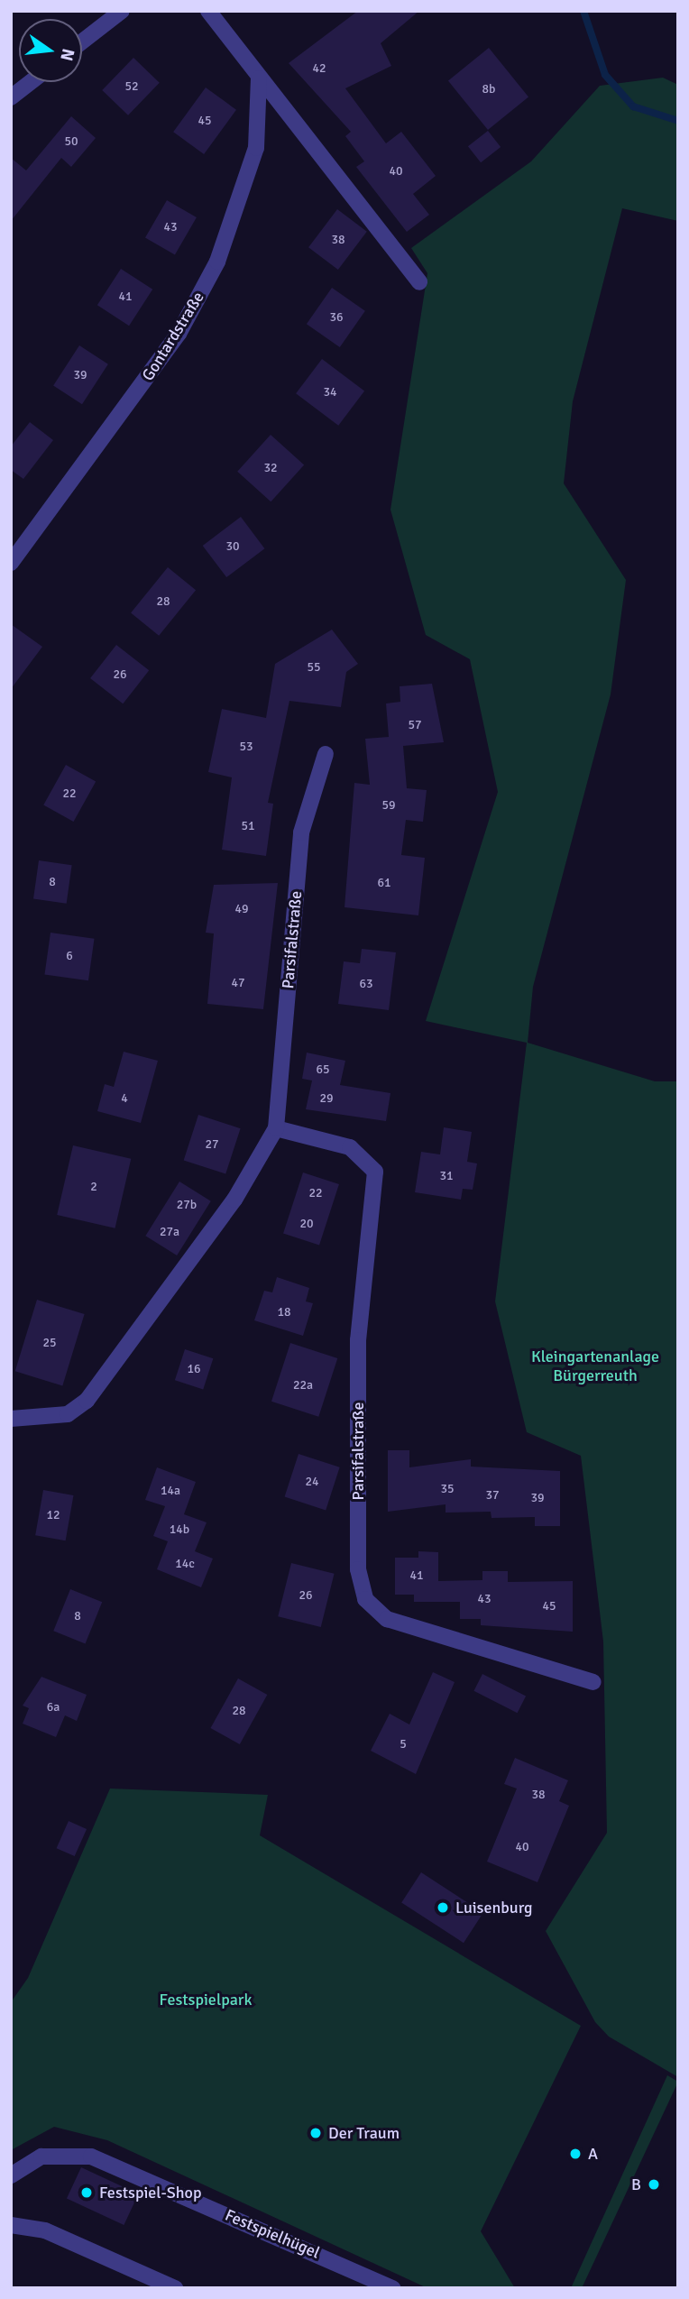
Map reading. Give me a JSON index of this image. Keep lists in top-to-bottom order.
{
  "streets": {
    "street": ["Gontardstraße", "Parsifalstraße", "Festspielhügel"]
  },
  "parks": ["Kleingartenanlage Bürgerreuth", "Festspielpark"],
  "places": [
    "Luisenburg",
    "Der Traum",
    "A",
    "B",
    "Festspiel-Shop"
  ],
  "house_numbers": [
    "42",
    "52",
    "8b",
    "45",
    "50",
    "40",
    "43",
    "38",
    "41",
    "36",
    "39",
    "34",
    "32",
    "30",
    "28",
    "55",
    "26",
    "57",
    "53",
    "22",
    "59",
    "51",
    "8",
    "61",
    "49",
    "6",
    "47",
    "63",
    "65",
    "4",
    "29",
    "27",
    "31",
    "2",
    "22",
    "27b",
    "20",
    "27a",
    "18",
    "25",
    "16",
    "22a",
    "24",
    "35",
    "14a",
    "37",
    "39",
    "12",
    "14b",
    "14c",
    "41",
    "26",
    "43",
    "45",
    "8",
    "6a",
    "28",
    "5",
    "38",
    "40"
  ],
  "north": "right"
}
